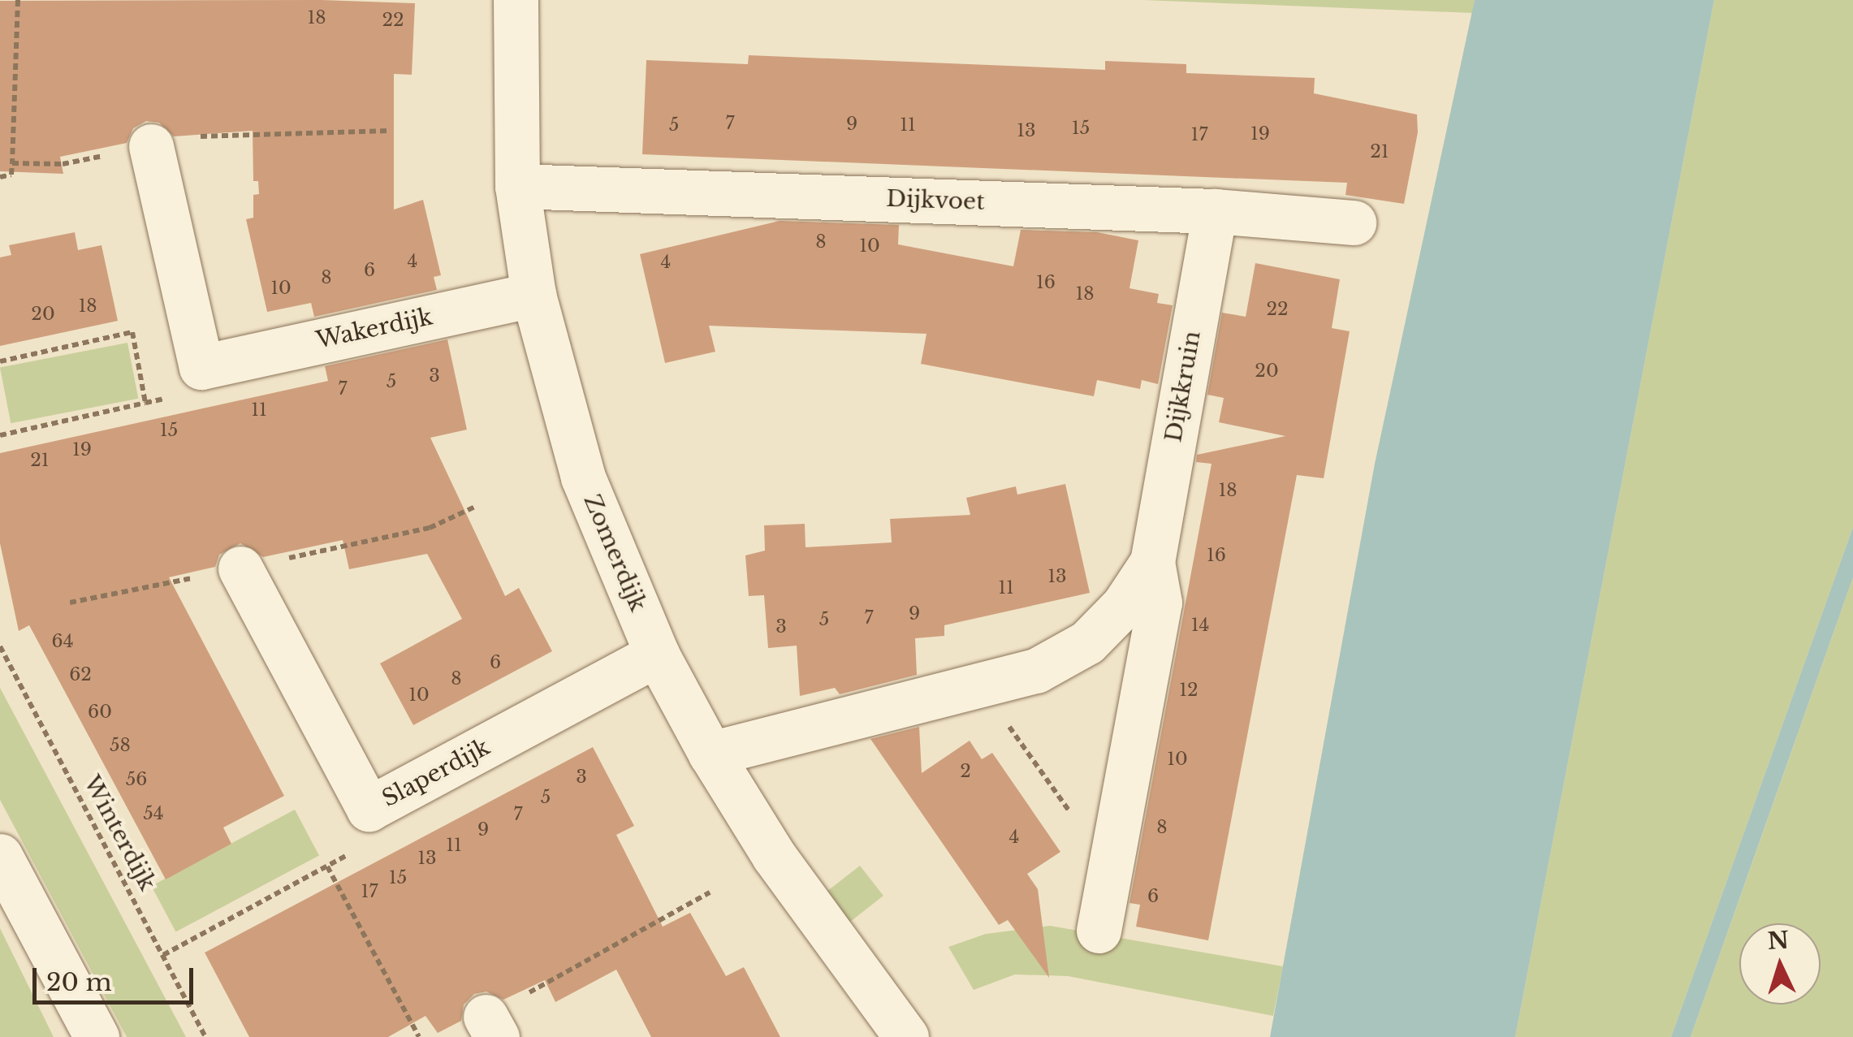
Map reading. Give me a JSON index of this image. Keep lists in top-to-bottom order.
{
  "streets": {
    "street": [
      "Dijkvoet",
      "Wakerdijk",
      "Dijkkruin",
      "Zomerdijk",
      "Slaperdijk"
    ],
    "path": ["Winterdijk"]
  },
  "crossings": [
    ["Dijkvoet", "Dijkkruin"],
    ["Dijkvoet", "Zomerdijk"],
    ["Wakerdijk", "Zomerdijk"],
    ["Dijkkruin", "Zomerdijk"],
    ["Zomerdijk", "Slaperdijk"]
  ],
  "house_numbers": [
    "18",
    "22",
    "7",
    "9",
    "5",
    "11",
    "15",
    "13",
    "19",
    "17",
    "21",
    "8",
    "10",
    "4",
    "4",
    "6",
    "8",
    "16",
    "10",
    "18",
    "18",
    "22",
    "20",
    "20",
    "3",
    "5",
    "7",
    "11",
    "15",
    "19",
    "21",
    "18",
    "16",
    "13",
    "11",
    "9",
    "7",
    "5",
    "14",
    "3",
    "64",
    "6",
    "62",
    "8",
    "12",
    "10",
    "60",
    "58",
    "10",
    "2",
    "3",
    "56",
    "5",
    "54",
    "7",
    "8",
    "9",
    "4",
    "11",
    "13",
    "15",
    "17",
    "6"
  ],
  "scale_bar": "20 m",
  "north": "top"
}
